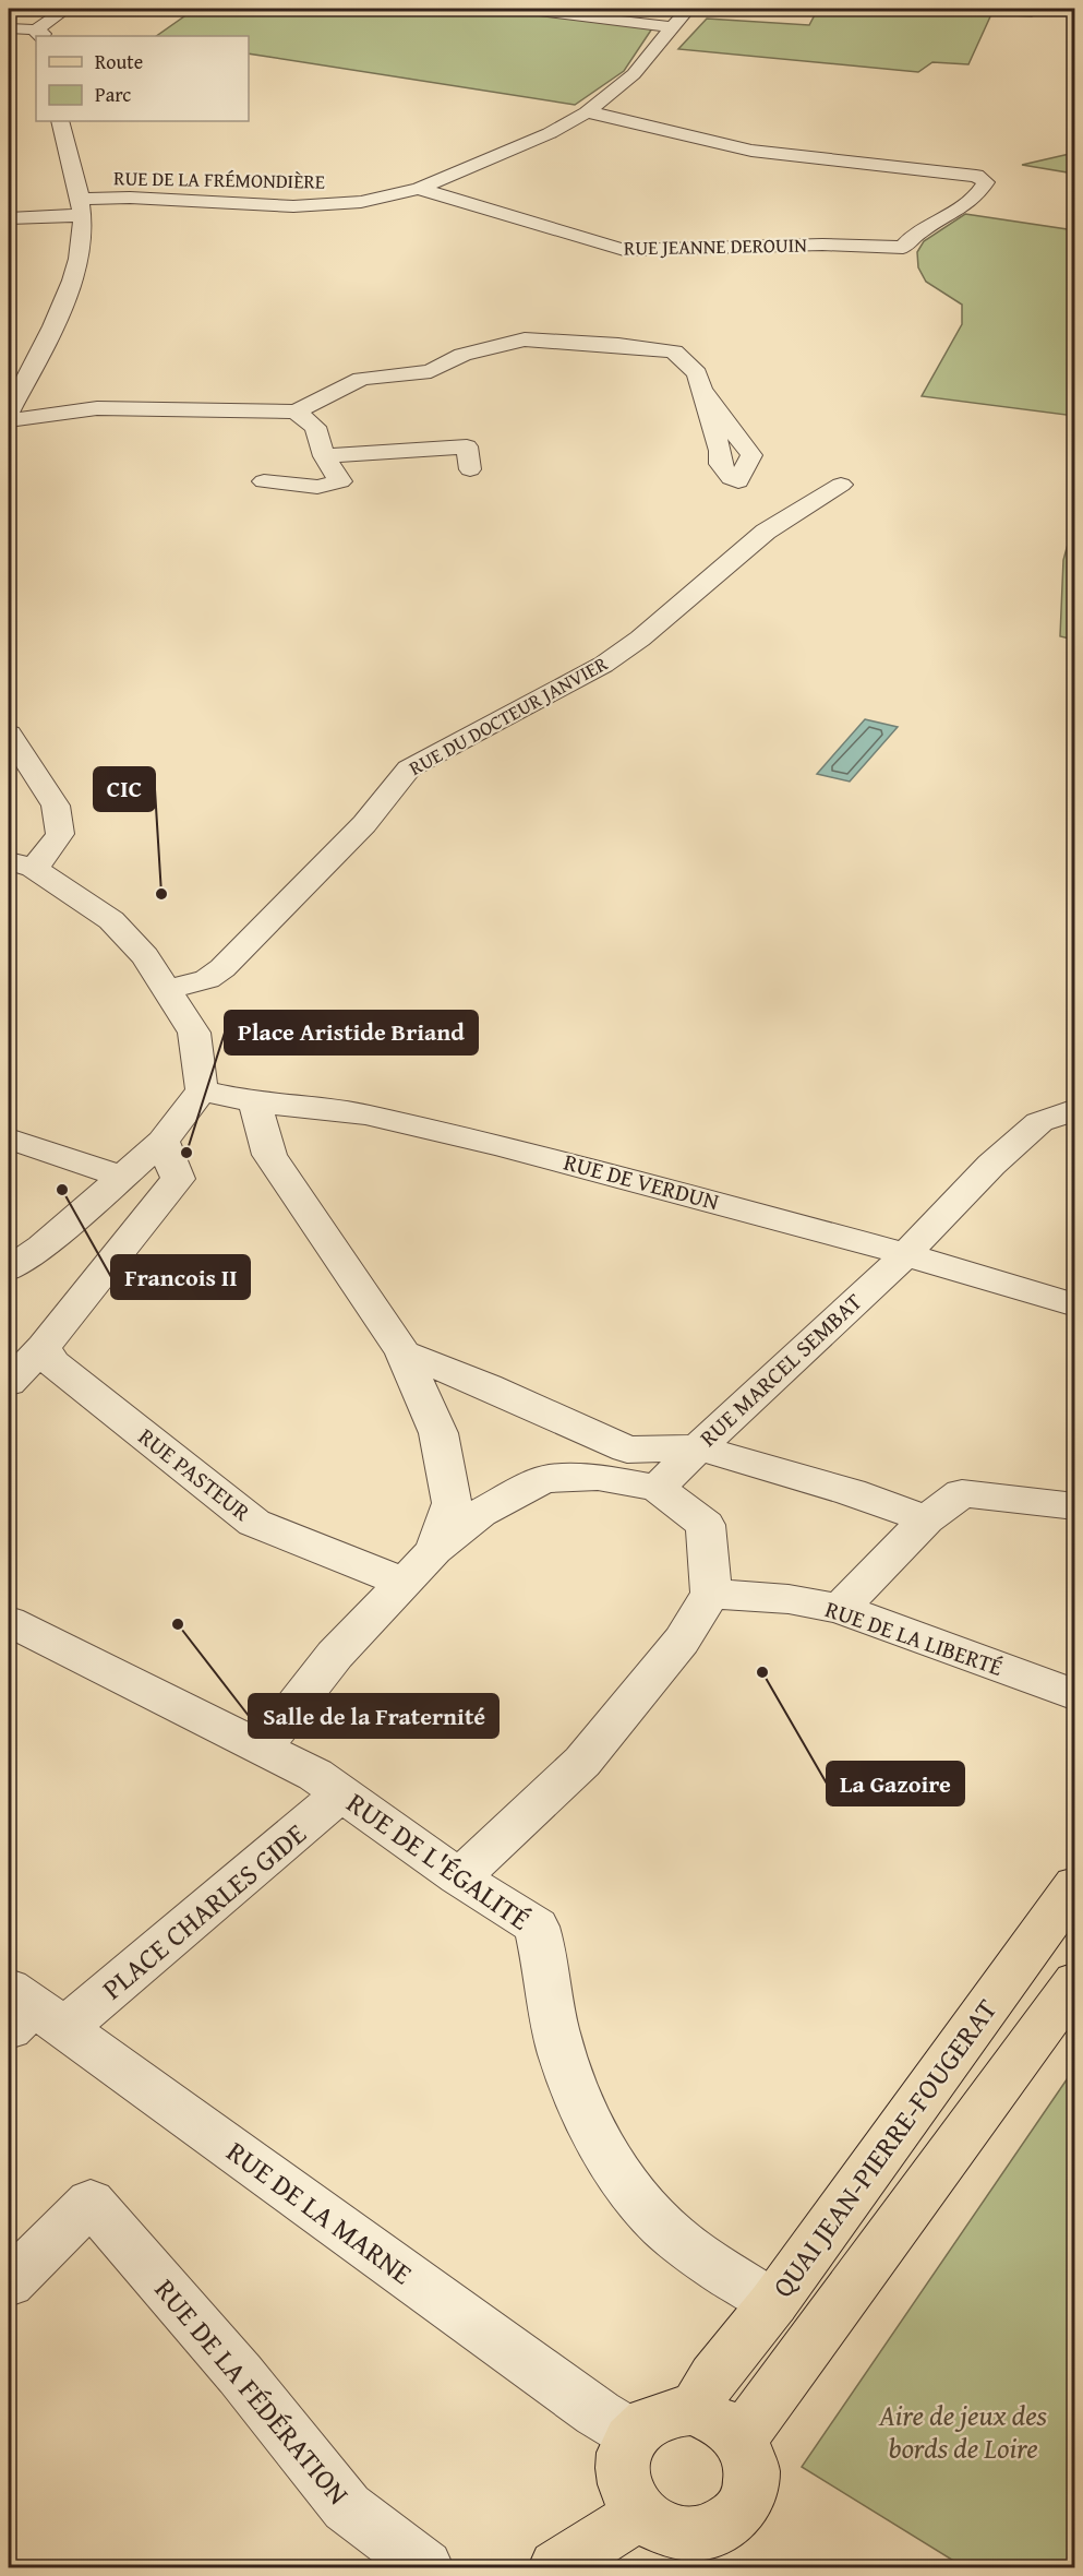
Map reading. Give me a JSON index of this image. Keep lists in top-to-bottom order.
{
  "streets": {
    "main road": ["QUAI JEAN-PIERRE-FOUGERAT"],
    "street": [
      "RUE DE LA FRÉMONDIÈRE",
      "RUE JEANNE DEROUIN",
      "RUE DU DOCTEUR JANVIER",
      "RUE DE VERDUN",
      "RUE MARCEL SEMBAT",
      "RUE PASTEUR",
      "RUE DE LA LIBERTÉ",
      "RUE DE L'ÉGALITÉ",
      "PLACE CHARLES GIDE",
      "RUE DE LA MARNE",
      "RUE DE LA FÉDÉRATION"
    ]
  },
  "crossings": [
    ["RUE DE LA FRÉMONDIÈRE", "RUE JEANNE DEROUIN"],
    ["RUE DE VERDUN", "RUE MARCEL SEMBAT"],
    ["RUE DE L'ÉGALITÉ", "PLACE CHARLES GIDE"],
    ["RUE DE L'ÉGALITÉ", "QUAI JEAN-PIERRE-FOUGERAT"],
    ["PLACE CHARLES GIDE", "RUE DE LA MARNE"],
    ["QUAI JEAN-PIERRE-FOUGERAT", "RUE DE LA MARNE"]
  ],
  "parks": ["Aire de jeux des bords de Loire"],
  "places": [
    "CIC",
    "Place Aristide Briand",
    "Francois II",
    "Salle de la Fraternité",
    "La Gazoire"
  ],
  "legend": ["Route", "Parc"]
}
